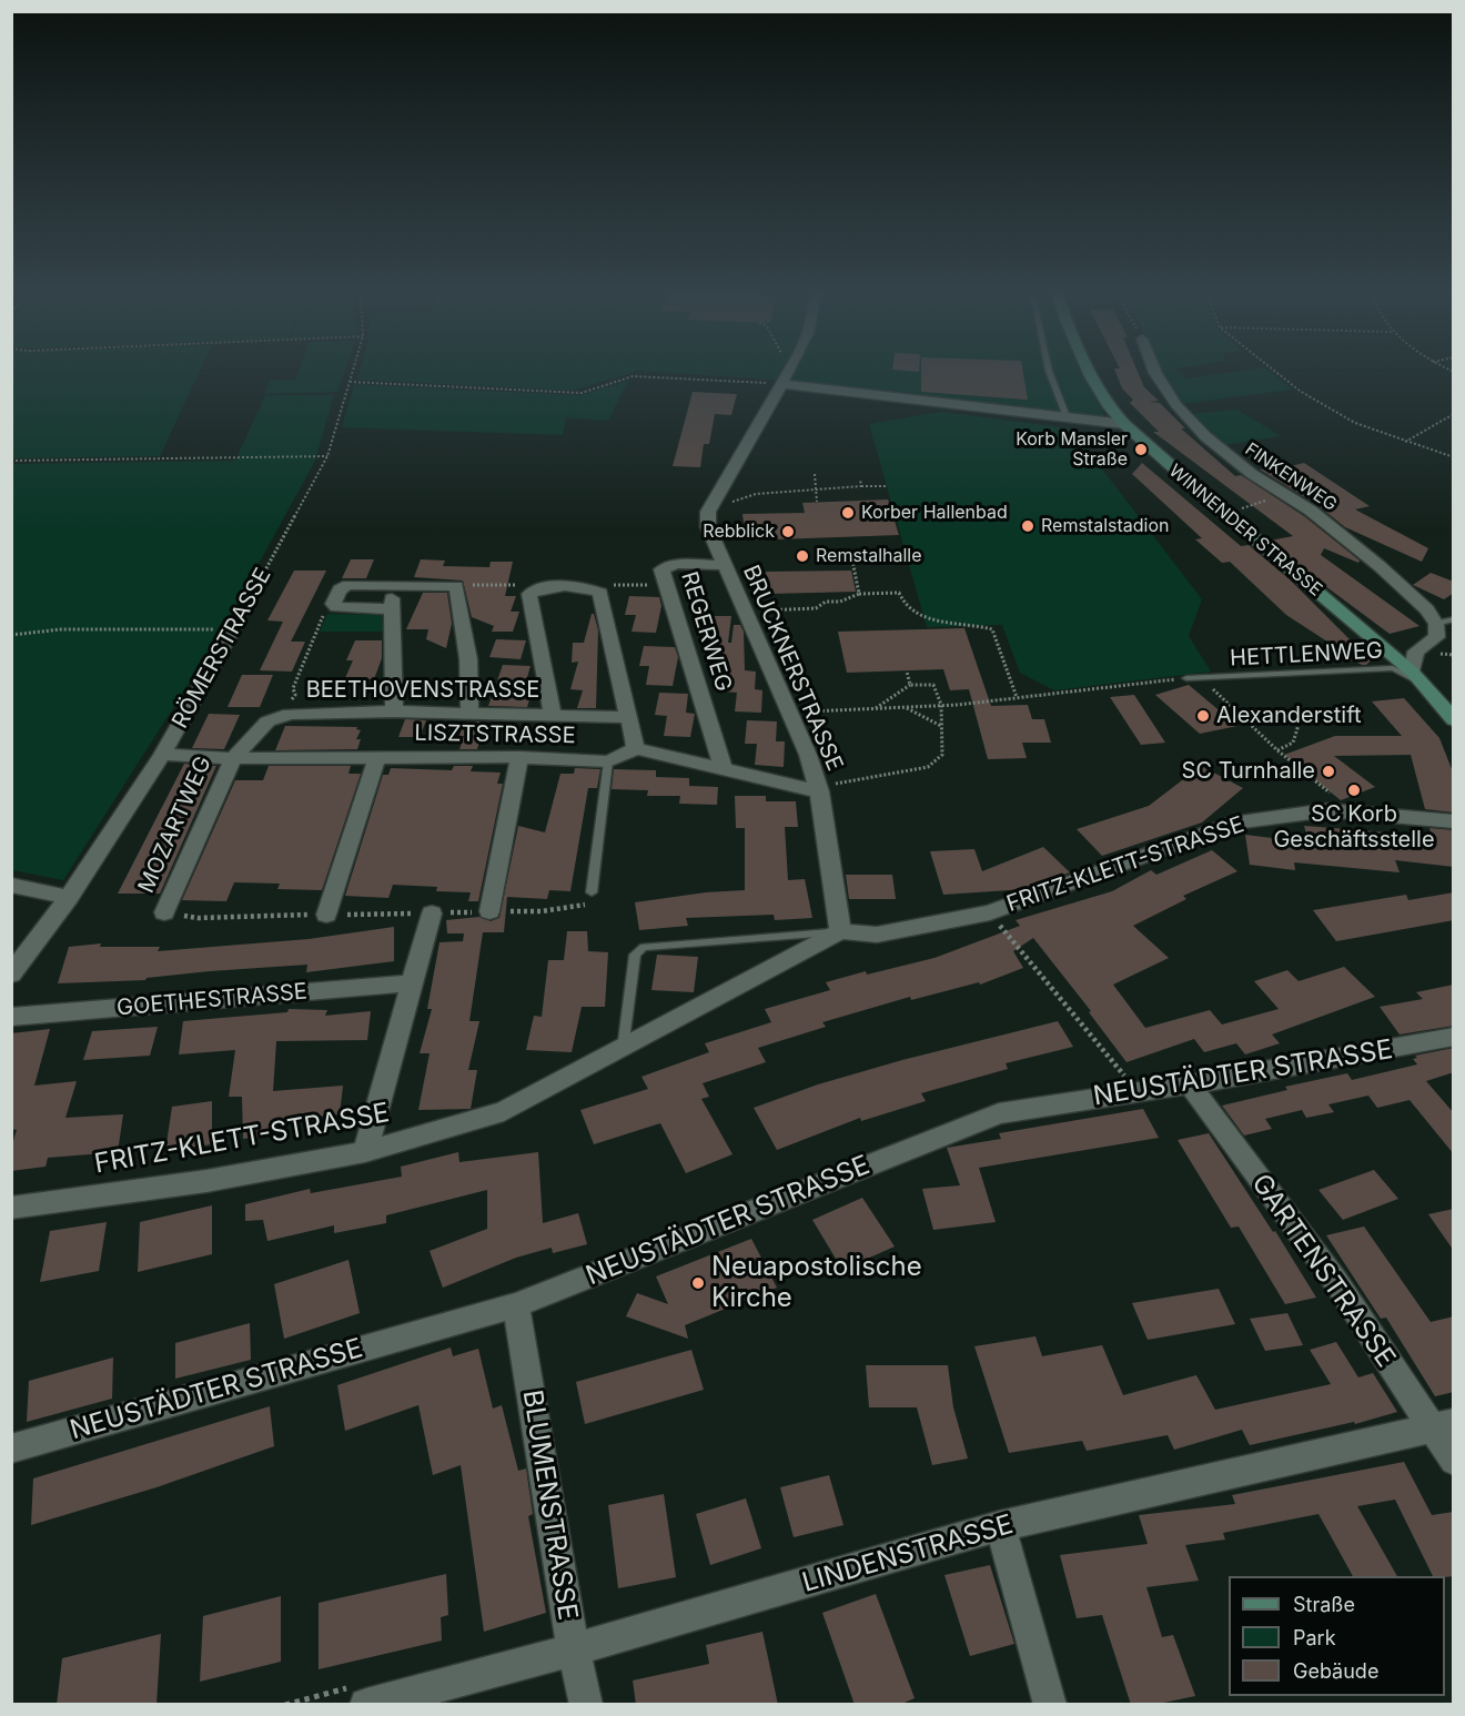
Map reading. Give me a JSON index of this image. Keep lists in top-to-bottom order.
{
  "streets": {
    "street": [
      "FINKENWEG",
      "WINNENDER STRASSE",
      "REGERWEG",
      "RÖMERSTRASSE",
      "BRUCKNERSTRASSE",
      "BEETHOVENSTRASSE",
      "LISZTSTRASSE",
      "MOZARTWEG",
      "FRITZ-KLETT-STRASSE",
      "GOETHESTRASSE",
      "NEUSTÄDTER STRASSE",
      "GARTENSTRASSE",
      "BLUMENSTRASSE",
      "LINDENSTRASSE"
    ],
    "lane": ["HETTLENWEG"]
  },
  "crossings": [
    ["WINNENDER STRASSE", "HETTLENWEG"],
    ["REGERWEG", "BRUCKNERSTRASSE"],
    ["RÖMERSTRASSE", "LISZTSTRASSE"],
    ["BRUCKNERSTRASSE", "FRITZ-KLETT-STRASSE"],
    ["BEETHOVENSTRASSE", "LISZTSTRASSE"],
    ["BEETHOVENSTRASSE", "MOZARTWEG"],
    ["LISZTSTRASSE", "MOZARTWEG"],
    ["NEUSTÄDTER STRASSE", "GARTENSTRASSE"],
    ["NEUSTÄDTER STRASSE", "BLUMENSTRASSE"],
    ["GARTENSTRASSE", "LINDENSTRASSE"],
    ["BLUMENSTRASSE", "LINDENSTRASSE"]
  ],
  "places": [
    "Korb Mansler Straße",
    "Korber Hallenbad",
    "Remstalstadion",
    "Rebblick",
    "Remstalhalle",
    "Alexanderstift",
    "SC Turnhalle",
    "SC Korb Geschäftsstelle",
    "Neuapostolische Kirche"
  ],
  "legend": ["Straße", "Park", "Gebäude"]
}
